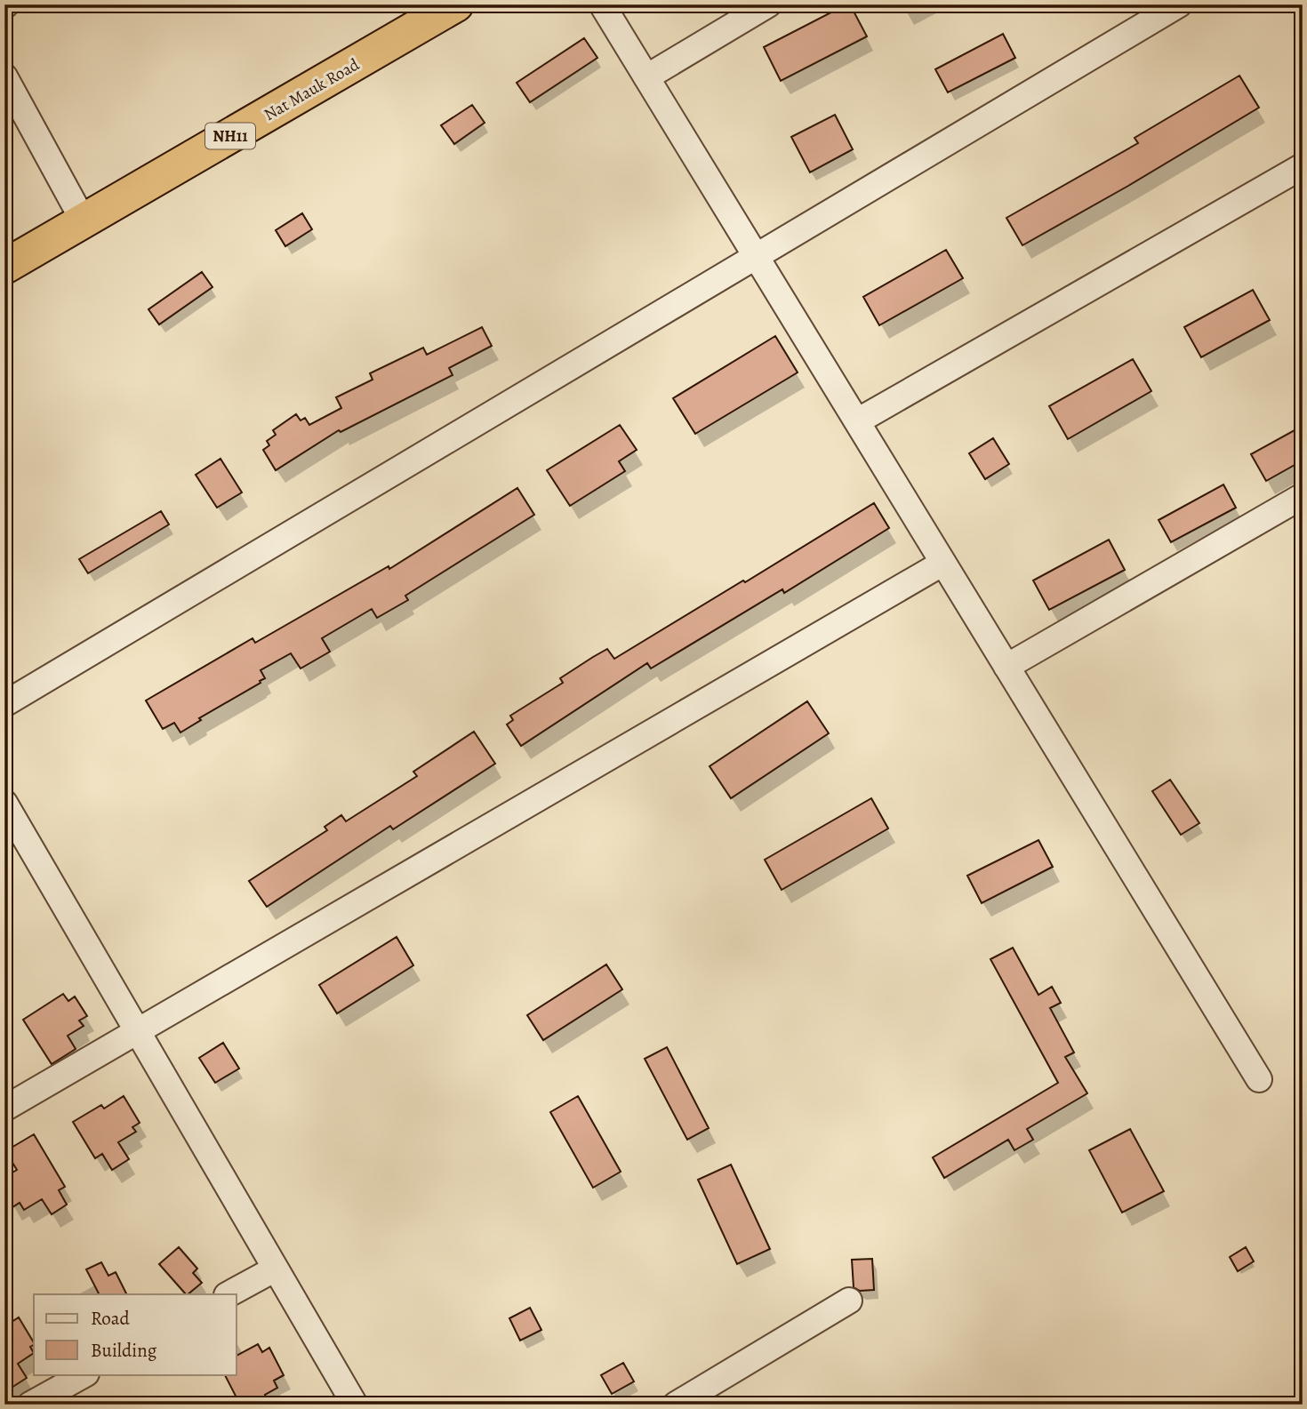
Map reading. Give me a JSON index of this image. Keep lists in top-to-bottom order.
{
  "streets": {
    "highway": ["Nat Mauk Road", "NH11"]
  },
  "legend": ["Road", "Building"]
}
